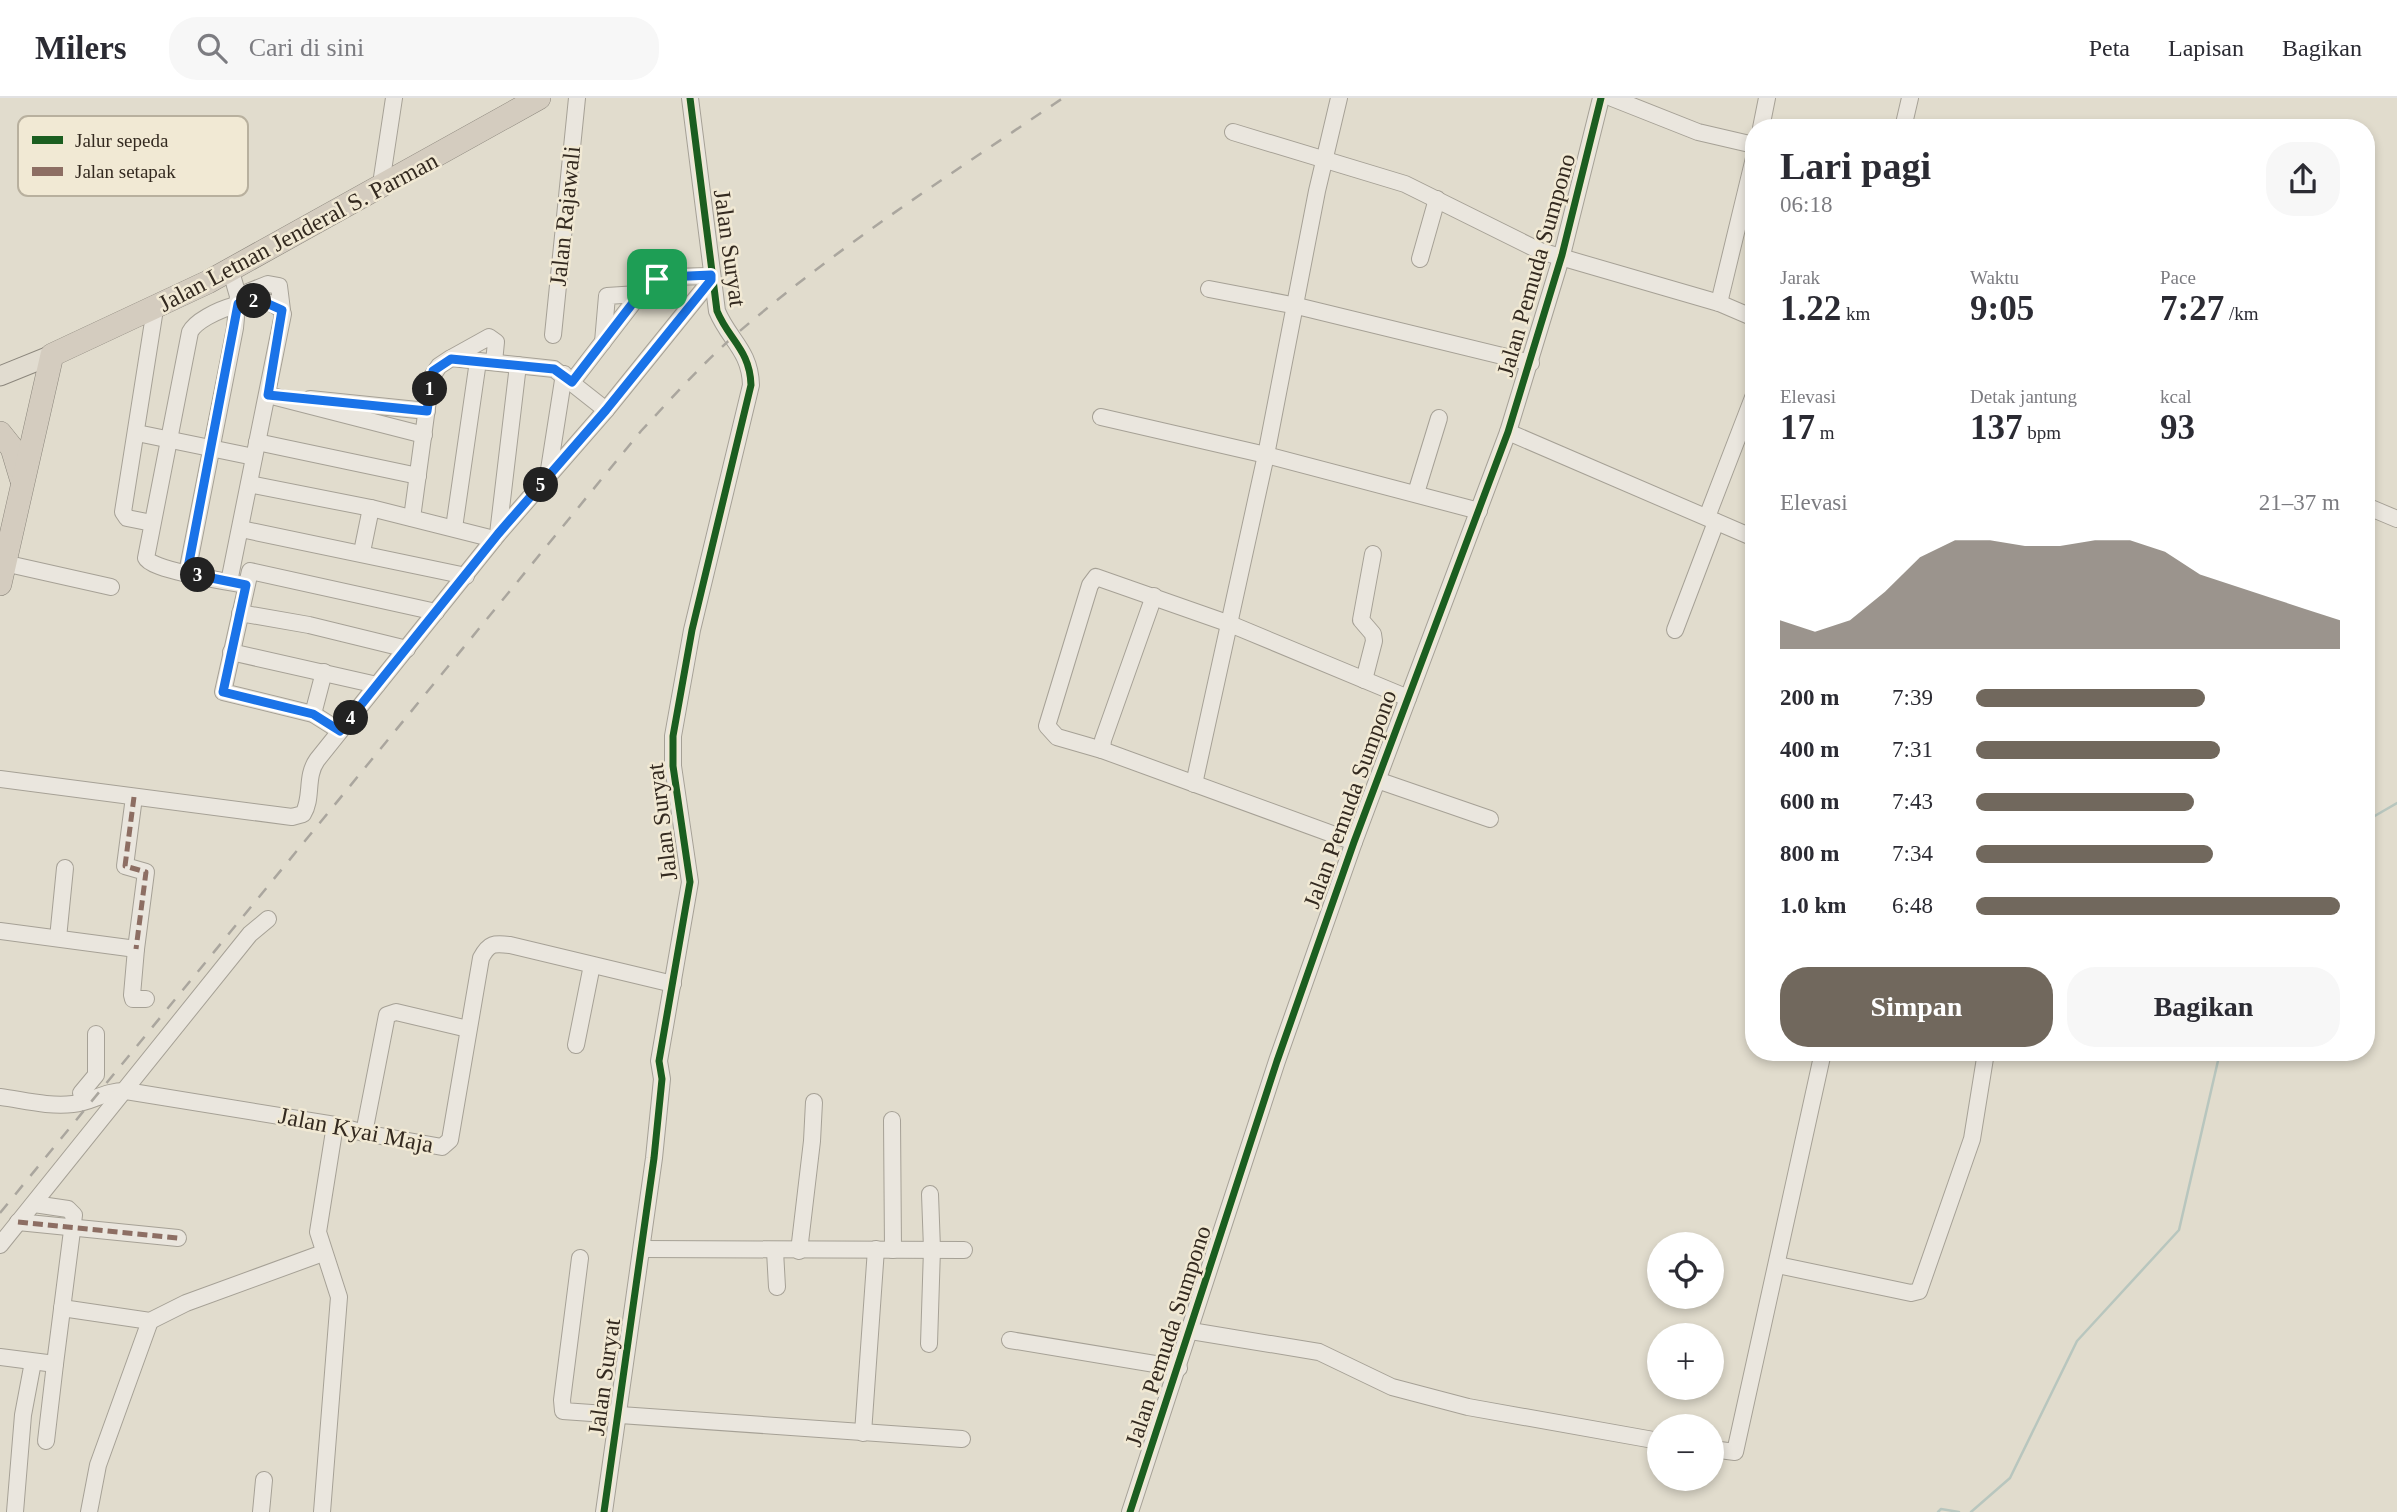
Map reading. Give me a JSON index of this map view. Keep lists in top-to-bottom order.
{
  "streets": {
    "highway": ["Jalan Letnan Jenderal S. Parman"],
    "street": [
      "Jalan Rajawali",
      "Jalan Suryat",
      "Jalan Pemuda Sumpono",
      "Jalan Kyai Maja"
    ]
  },
  "crossings": [
    ["Jalan Suryat", "Jalan Kyai Maja"]
  ],
  "legend": ["Jalur sepeda", "Jalan setapak"],
  "page": {
    "header": "Milers",
    "search": "Cari di sini",
    "nav": ["Peta", "Lapisan", "Bagikan"],
    "heading": ["Lari pagi", "06:18"],
    "stats": [
      ["Jarak", "1.22 km"],
      ["Waktu", "9:05"],
      ["Pace", "7:27 /km"],
      ["Elevasi", "17 m"],
      ["Detak jantung", "137 bpm"],
      ["kcal", "93"]
    ],
    "pins": [
      "2",
      "1",
      "5",
      "3",
      "4"
    ],
    "chart": ["Elevasi", "21–37 m"],
    "list": [
      {
        "name": "200 m",
        "note": "7:39"
      },
      {
        "name": "400 m",
        "note": "7:31"
      },
      {
        "name": "600 m",
        "note": "7:43"
      },
      {
        "name": "800 m",
        "note": "7:34"
      },
      {
        "name": "1.0 km",
        "note": "6:48"
      }
    ],
    "buttons": ["Simpan", "Bagikan"],
    "map_buttons": ["+", "−"]
  }
}
